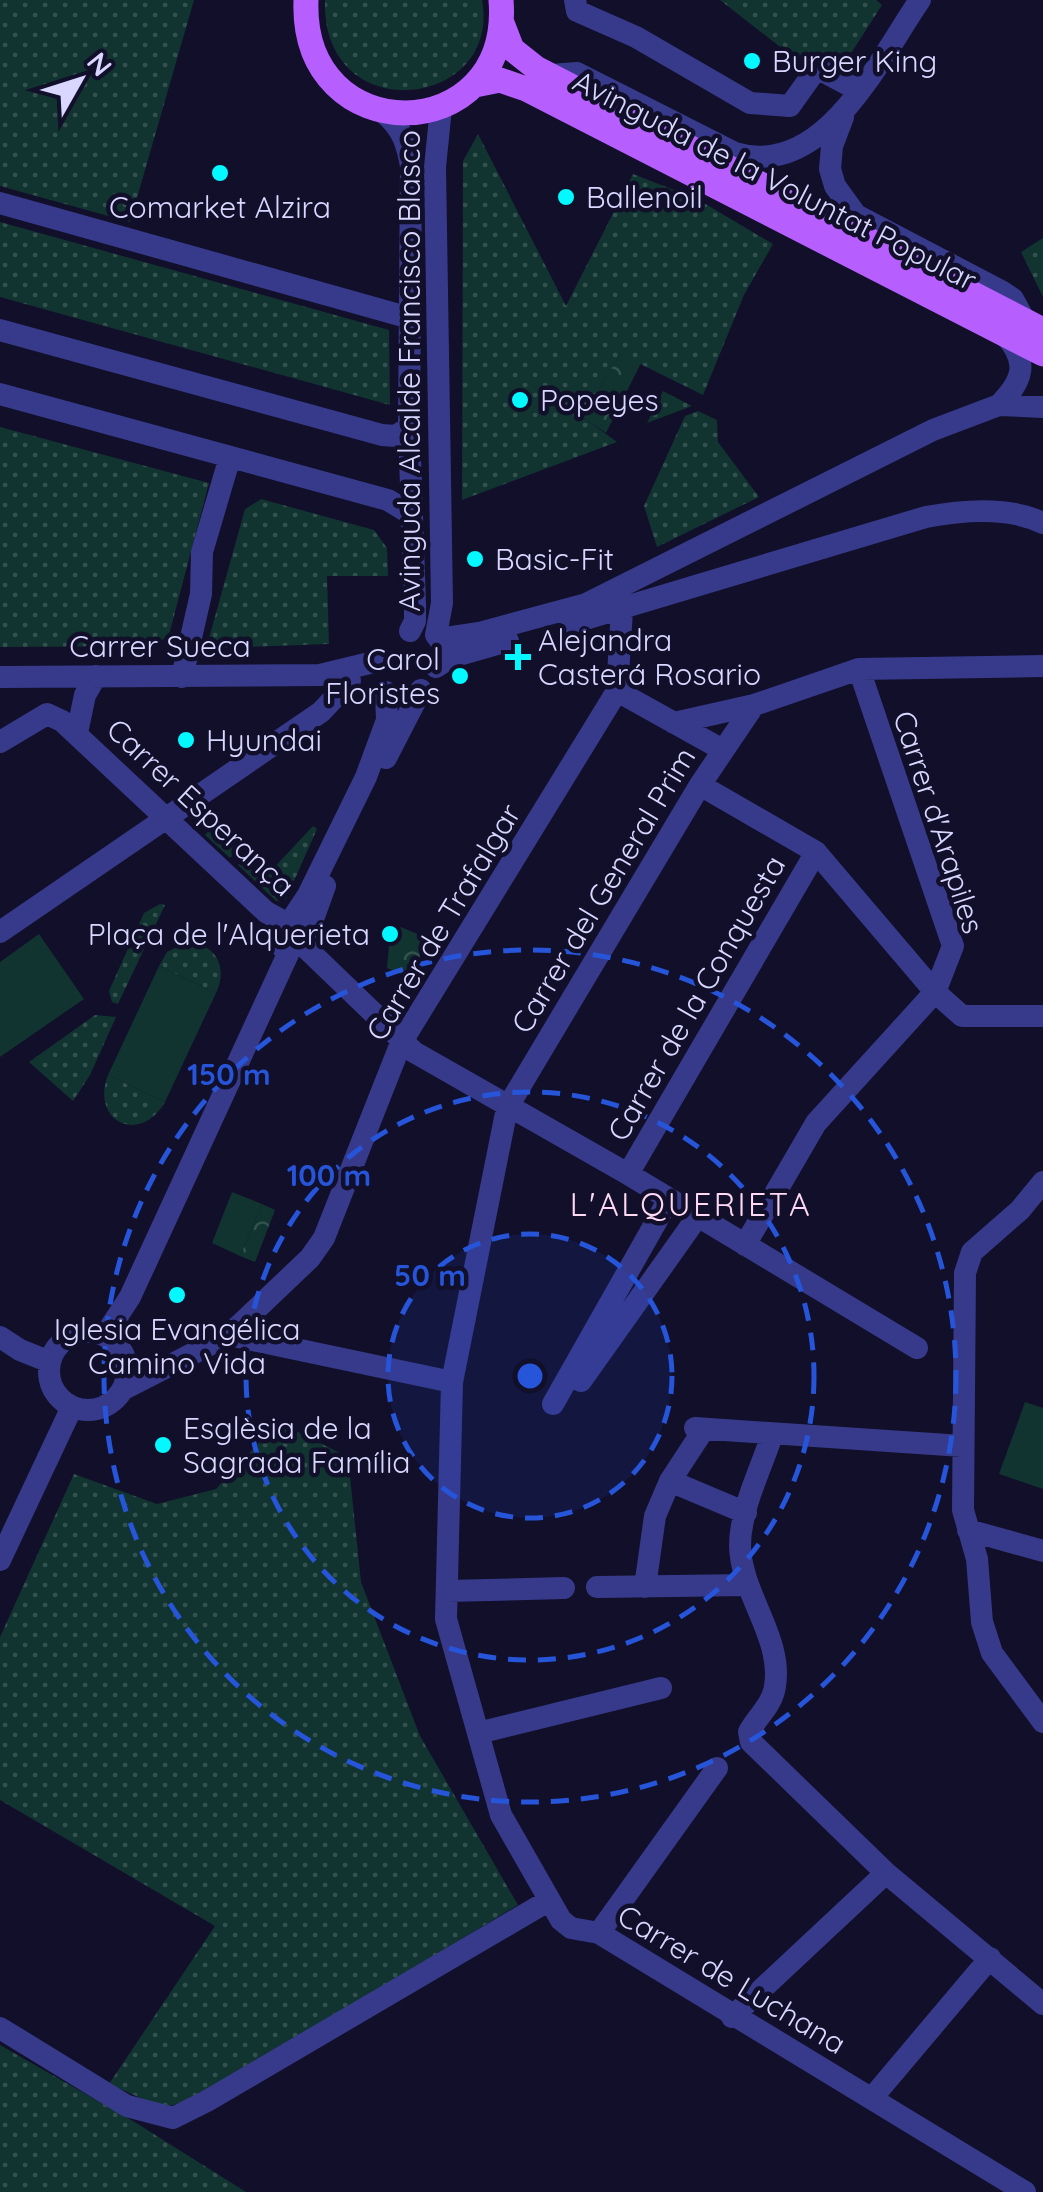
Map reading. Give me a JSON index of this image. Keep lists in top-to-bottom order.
{
  "streets": {
    "main road": ["Avinguda de la Voluntat Popular"],
    "street": [
      "Avinguda Alcalde Francisco Blasco",
      "Carrer Sueca",
      "Carrer Esperança",
      "Carrer d'Arapiles",
      "Carrer del General Prim",
      "Carrer de Trafalgar",
      "Carrer de la Conquesta",
      "Carrer de Luchana"
    ]
  },
  "crossings": [
    ["Avinguda Alcalde Francisco Blasco", "Carrer Sueca"],
    ["Carrer Sueca", "Carrer Esperança"],
    ["Carrer Esperança", "Carrer d'Arapiles"],
    ["Carrer Esperança", "Carrer del General Prim"],
    ["Carrer Esperança", "Carrer de Trafalgar"],
    ["Carrer Esperança", "Carrer de la Conquesta"],
    ["Carrer Esperança", "Carrer de Luchana"],
    ["Carrer del General Prim", "Carrer de Luchana"]
  ],
  "districts": ["L'ALQUERIETA"],
  "places": {
    "other": [
      "Burger King",
      "Comarket Alzira",
      "Ballenoil",
      "Popeyes",
      "Basic-Fit",
      "Carol Floristes",
      "Hyundai",
      "Plaça de l'Alquerieta",
      "Iglesia Evangélica Camino Vida",
      "Esglèsia de la Sagrada Família"
    ],
    "health": ["Alejandra Casterá Rosario"]
  },
  "north": "top right",
  "rings": ["150 m", "100 m", "50 m"]
}
